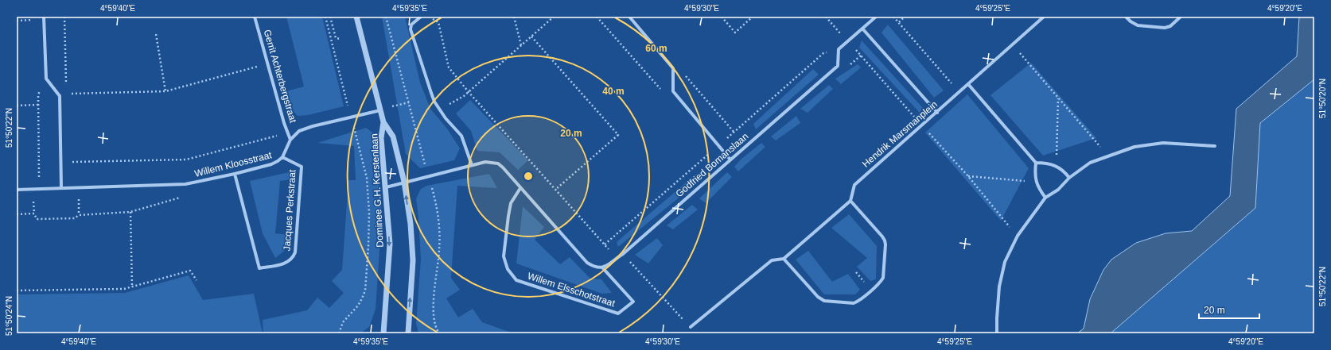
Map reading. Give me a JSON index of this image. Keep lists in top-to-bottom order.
{
  "streets": {
    "street": [
      "Gerrit Achterbergstraat",
      "Hendrik Marsmanplein",
      "Willem Kloosstraat",
      "Godfried Bomanslaan",
      "Dominee G.H. Kerstenlaan",
      "Jacques Perkstraat",
      "Willem Elsschotstraat"
    ]
  },
  "crossings": [
    ["Gerrit Achterbergstraat", "Willem Kloosstraat"],
    ["Willem Kloosstraat", "Dominee G.H. Kerstenlaan"],
    ["Willem Kloosstraat", "Jacques Perkstraat"],
    ["Godfried Bomanslaan", "Willem Elsschotstraat"]
  ],
  "scale_bar": "20 m",
  "coordinates": [
    "4°59'40\"E",
    "4°59'35\"E",
    "4°59'30\"E",
    "4°59'25\"E",
    "4°59'20\"E",
    "51°50'20\"N",
    "51°50'22\"N",
    "51°50'24\"N"
  ],
  "rings": ["60 m", "40 m", "20 m"]
}
